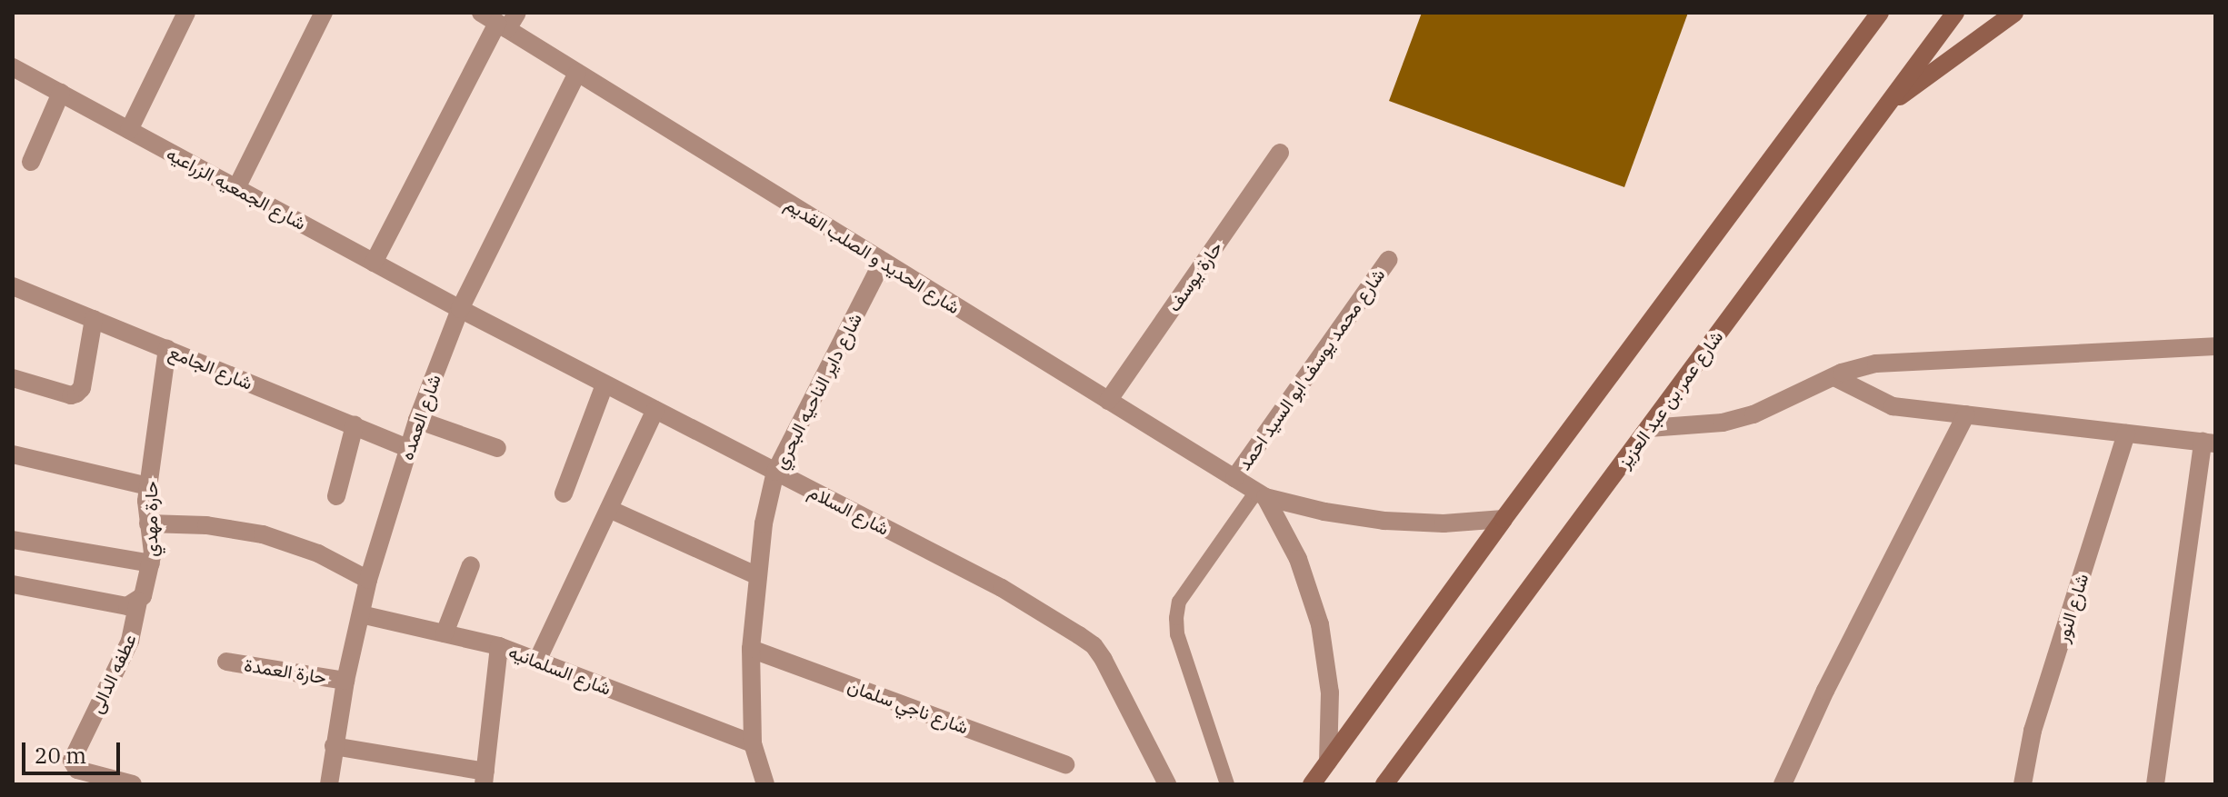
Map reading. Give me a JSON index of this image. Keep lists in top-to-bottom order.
{
  "streets": {
    "main road": ["شارع عمر بن عبد العزيز"],
    "street": [
      "شارع الجمعيه الزراعيه",
      "شارع الحديد و الصلب القديم",
      "حارة يوسف",
      "شارع الجامع",
      "شارع محمد يوسف ابو السيد احمد",
      "شارع داير الناحيه البحري",
      "شارع العمده",
      "شارع السلام",
      "حارة مهدي",
      "شارع النور",
      "شارع السلمانيه",
      "حارة العمدة",
      "عطفه الدالى",
      "شارع ناجي سلمان"
    ]
  },
  "crossings": [
    ["شارع الجمعيه الزراعيه", "شارع العمده"],
    ["شارع الجمعيه الزراعيه", "شارع السلام"],
    ["شارع الحديد و الصلب القديم", "حارة يوسف"],
    ["شارع الحديد و الصلب القديم", "شارع محمد يوسف ابو السيد احمد"],
    ["شارع الحديد و الصلب القديم", "شارع داير الناحيه البحري"],
    ["شارع الحديد و الصلب القديم", "شارع العمده"],
    ["شارع الجامع", "شارع العمده"],
    ["شارع الجامع", "حارة مهدي"],
    ["شارع داير الناحيه البحري", "شارع السلام"],
    ["شارع داير الناحيه البحري", "شارع السلمانيه"],
    ["شارع داير الناحيه البحري", "شارع ناجي سلمان"],
    ["شارع العمده", "شارع السلام"],
    ["شارع العمده", "شارع السلمانيه"],
    ["شارع العمده", "حارة العمدة"],
    ["حارة مهدي", "عطفه الدالى"]
  ],
  "scale_bar": "20 m"
}
